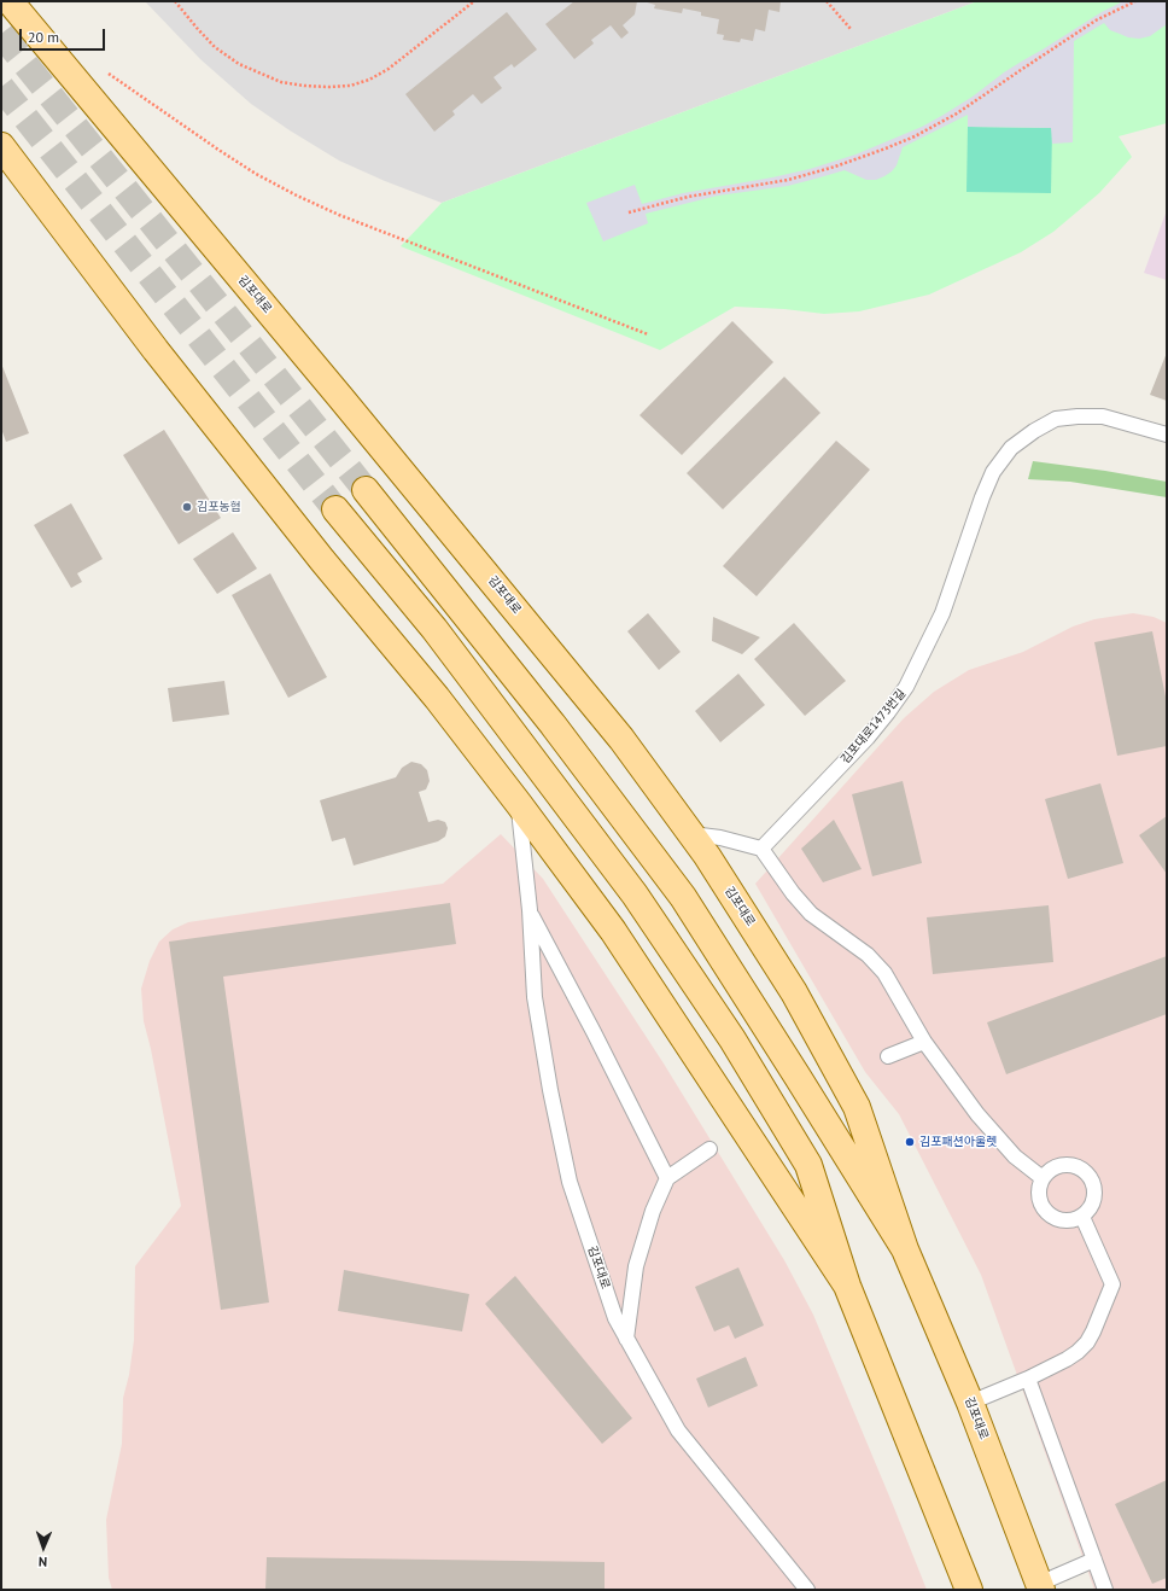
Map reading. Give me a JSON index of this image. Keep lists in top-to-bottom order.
{
  "streets": {
    "main road": ["김포대로"],
    "lane": ["김포대로1473번길"]
  },
  "places": ["김포농협", "김포패션아울렛"],
  "scale_bar": "20 m",
  "north": "bottom"
}
